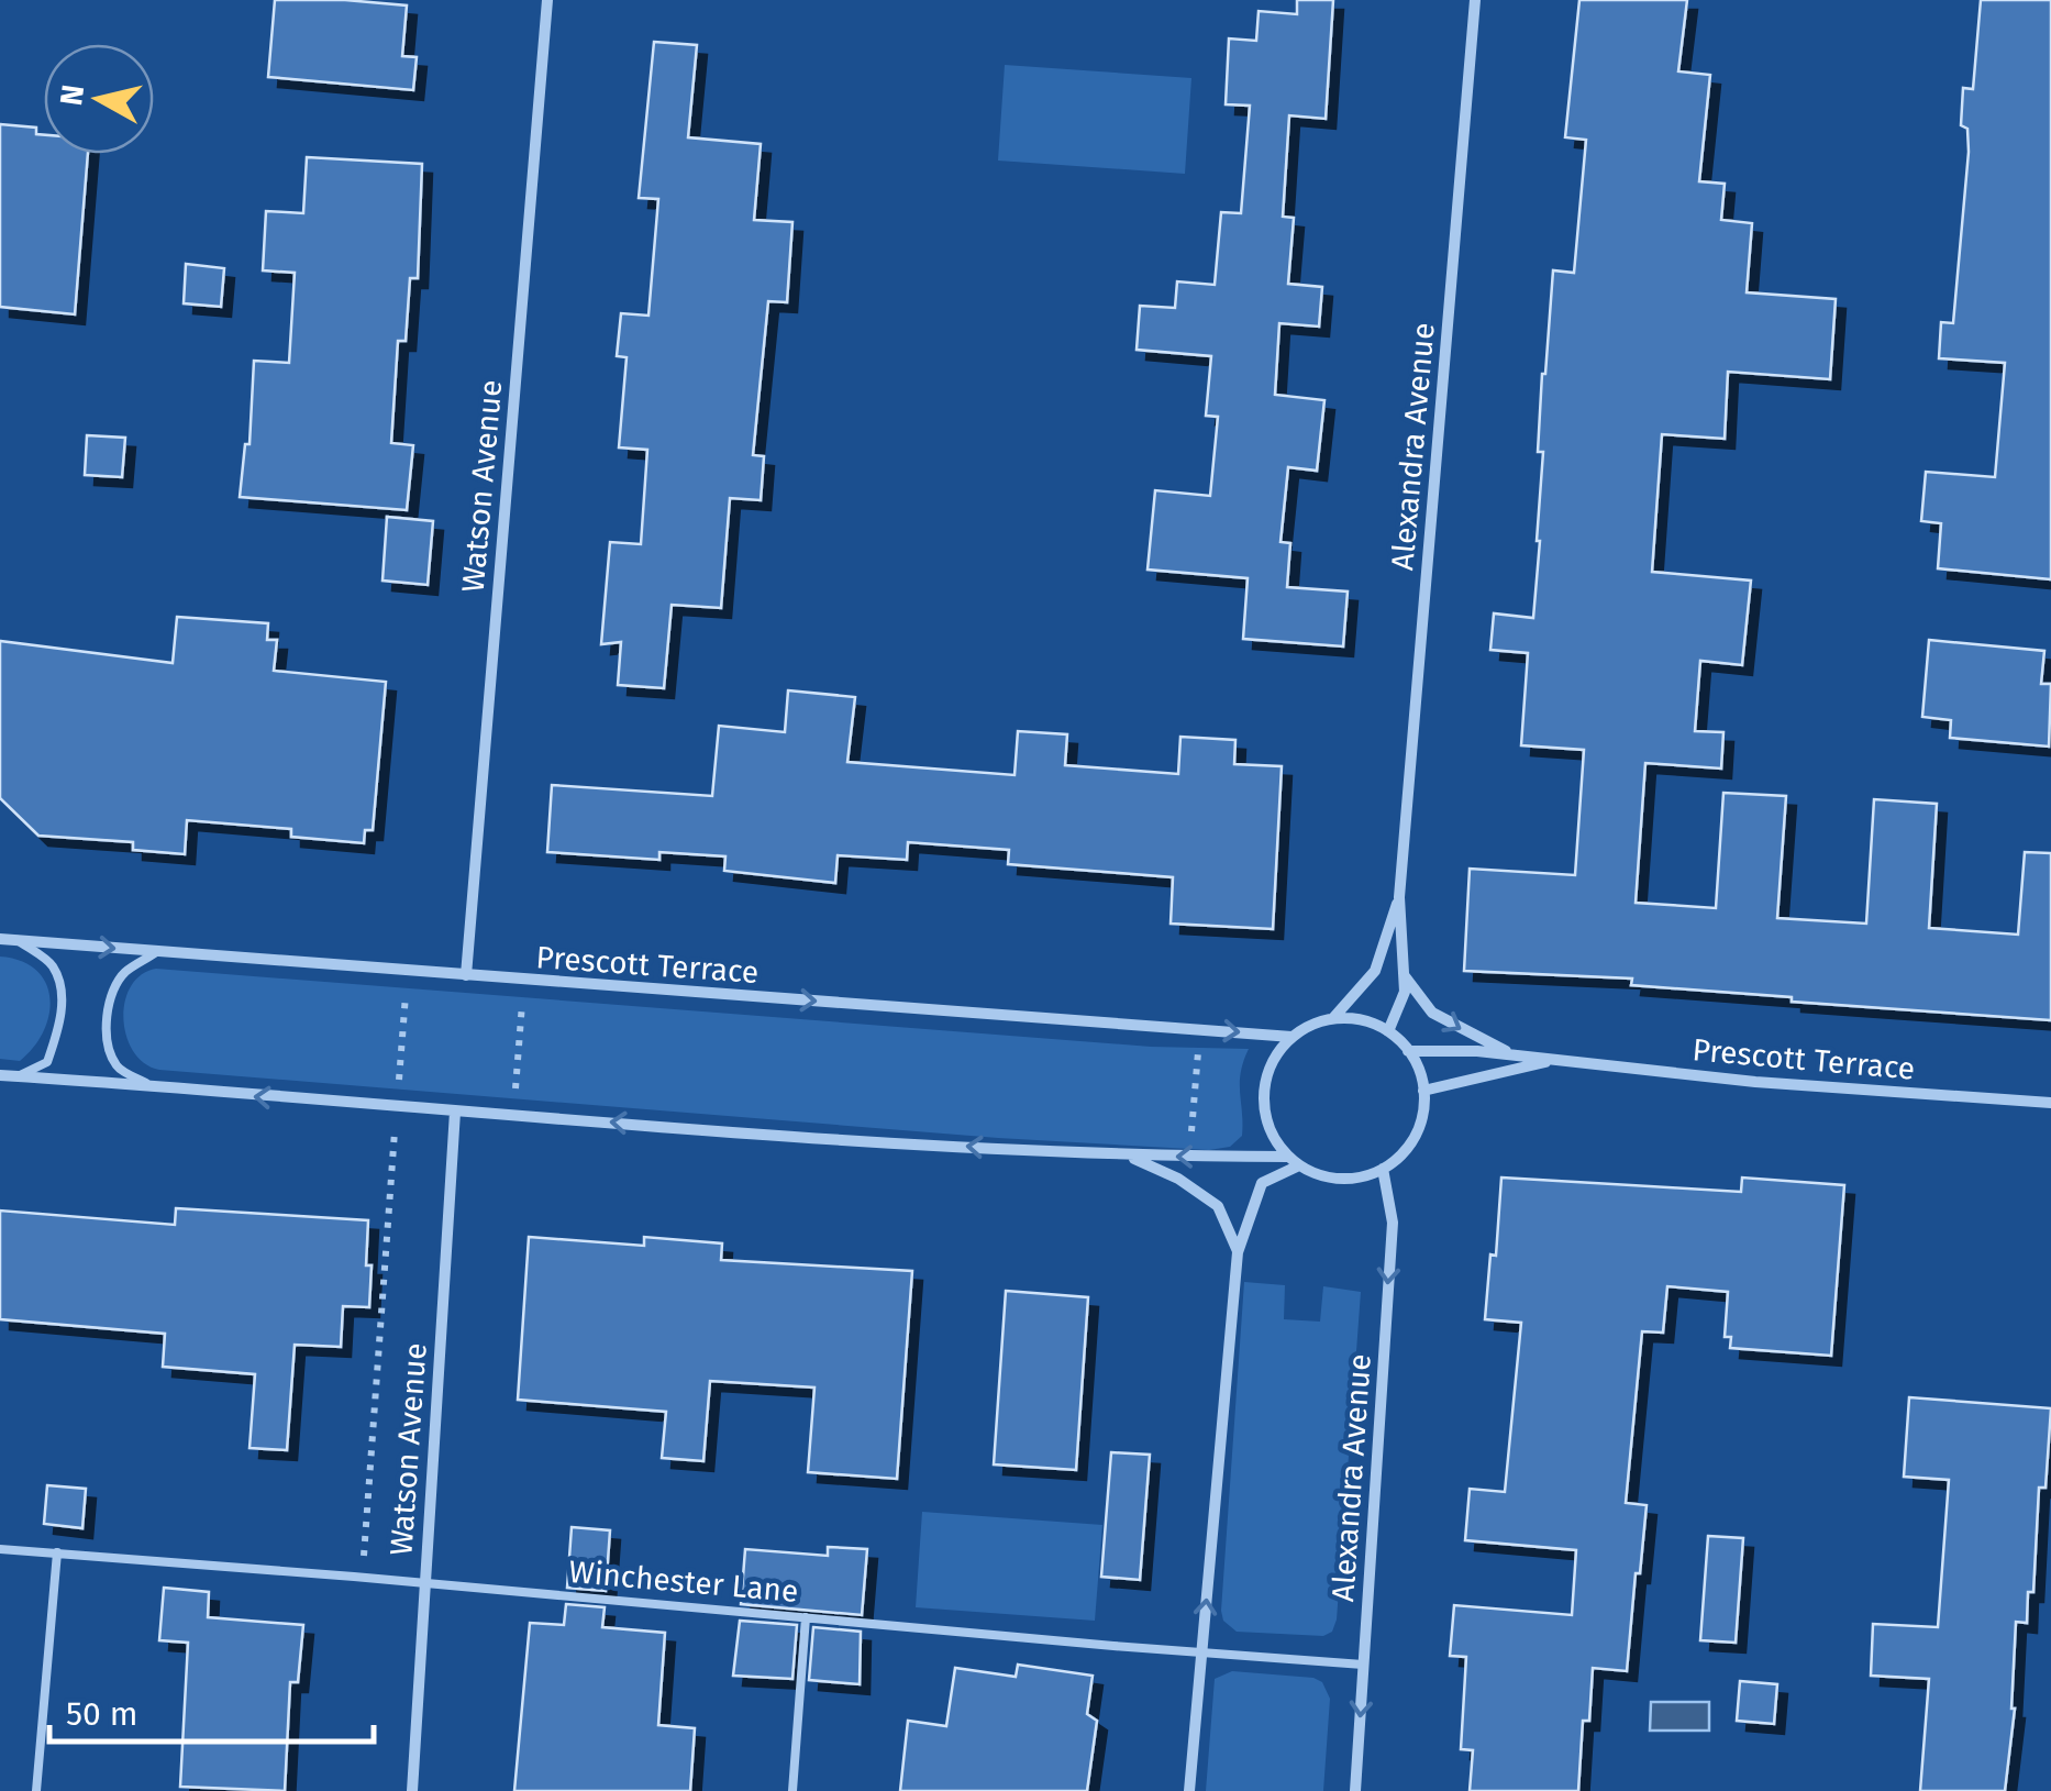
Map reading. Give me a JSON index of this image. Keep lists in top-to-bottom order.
{
  "streets": {
    "street": ["Alexandra Avenue", "Watson Avenue", "Prescott Terrace"],
    "lane": ["Winchester Lane"]
  },
  "crossings": [
    ["Alexandra Avenue", "Prescott Terrace"],
    ["Alexandra Avenue", "Winchester Lane"],
    ["Watson Avenue", "Prescott Terrace"],
    ["Watson Avenue", "Winchester Lane"]
  ],
  "one_way": ["Prescott Terrace"],
  "scale_bar": "50 m",
  "north": "left"
}
